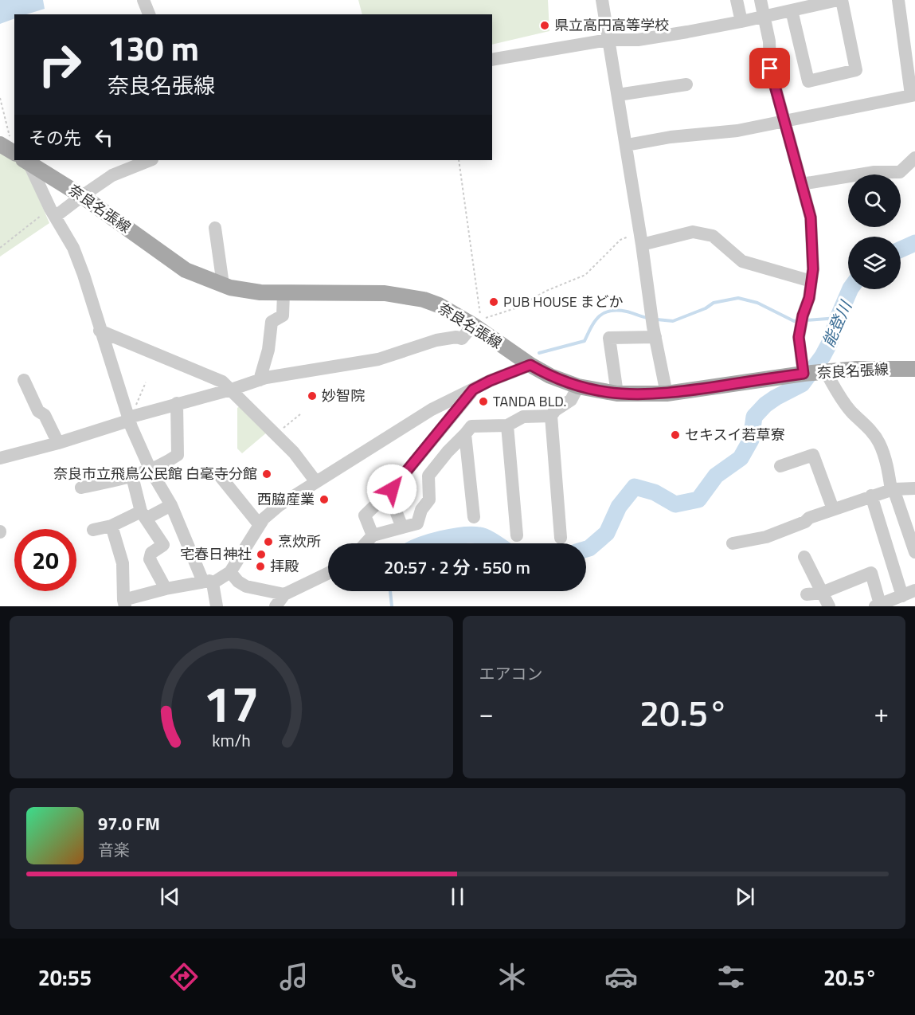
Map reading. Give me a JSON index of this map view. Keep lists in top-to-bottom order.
{
  "streets": {
    "main road": ["奈良名張線"]
  },
  "water": ["能登川"],
  "places": [
    "県立高円高等学校",
    "PUB HOUSE まどか",
    "妙智院",
    "TANDA BLD.",
    "セキスイ若草寮",
    "奈良市立飛鳥公民館 白毫寺分館",
    "西脇産業",
    "烹炊所",
    "宅春日神社",
    "拝殿"
  ],
  "page": {
    "turn": ["130 m", "奈良名張線"],
    "then": "その先",
    "limit": "20",
    "trip": "20:57 · 2 分 · 550 m",
    "tile": "エアコン",
    "heat": ["−", "20.5°", "+"],
    "song": ["97.0 FM", "音楽"],
    "tabs": ["20:55", "20.5°"],
    "gauge": ["17", "km/h"]
  }
}
